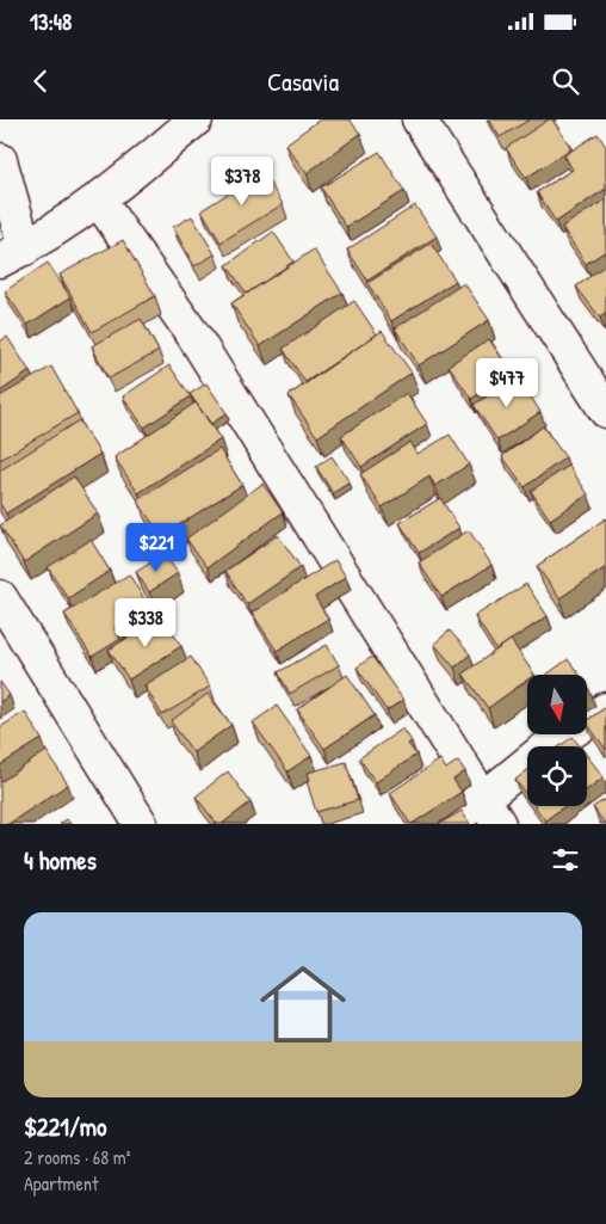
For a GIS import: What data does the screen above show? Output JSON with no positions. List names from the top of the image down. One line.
{"north":"bottom","page":{"status":"13:48","header":"Casavia","price":["$378","$477","$221","$338"],"heading":"4 homes","list":[{"name":"$221/mo","note":"2 rooms · 68 m² · Apartment"}]}}
